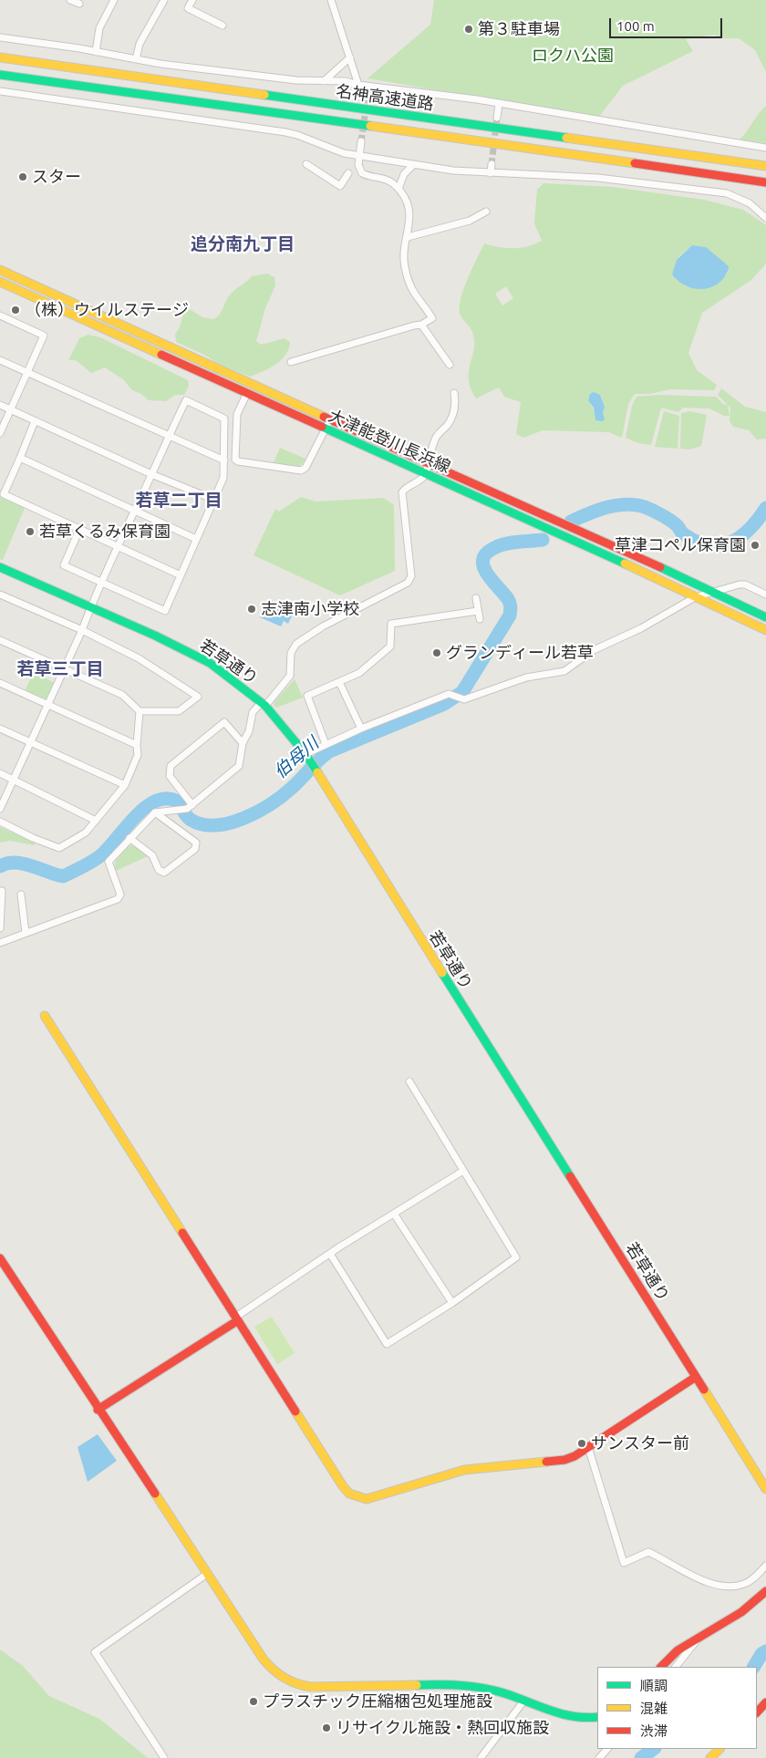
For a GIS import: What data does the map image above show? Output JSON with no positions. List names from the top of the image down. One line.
{"streets":{"main road":["名神高速道路","大津能登川長浜線","若草通り"]},"districts":["追分南九丁目","若草二丁目","若草三丁目"],"water":["伯母川"],"parks":["ロクハ公園"],"places":["第３駐車場","スター","（株）ウイルステージ","若草くるみ保育園","草津コペル保育園","志津南小学校","グランディール若草","サンスター前","プラスチック圧縮梱包処理施設","リサイクル施設・熱回収施設"],"legend":["順調","混雑","渋滞"],"scale_bar":"100 m"}
